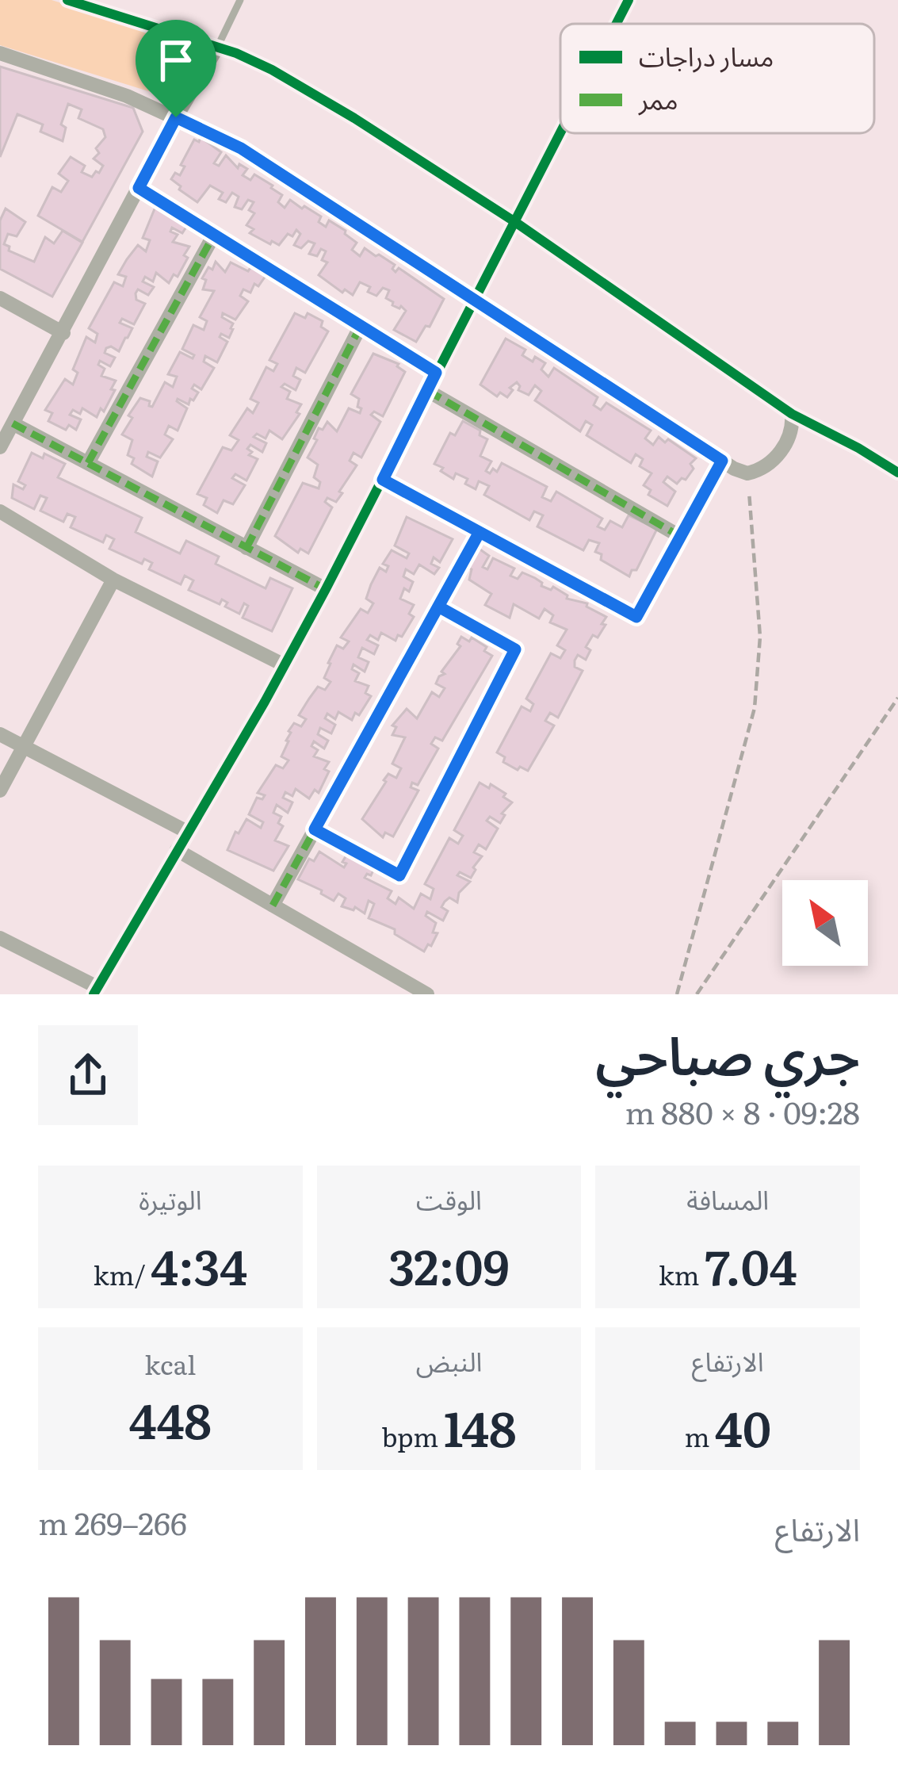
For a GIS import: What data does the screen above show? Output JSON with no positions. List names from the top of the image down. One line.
{"legend":["مسار دراجات","ممر"],"north":"top left","page":{"heading":["جري صباحي","09:28 · 8 × 880 m"],"stats":[["المسافة","7.04 km"],["الوقت","32:09"],["الوتيرة","4:34 /km"],["الارتفاع","40 m"],["النبض","148 bpm"],["kcal","448"]],"chart":["الارتفاع","266–269 m"]}}
